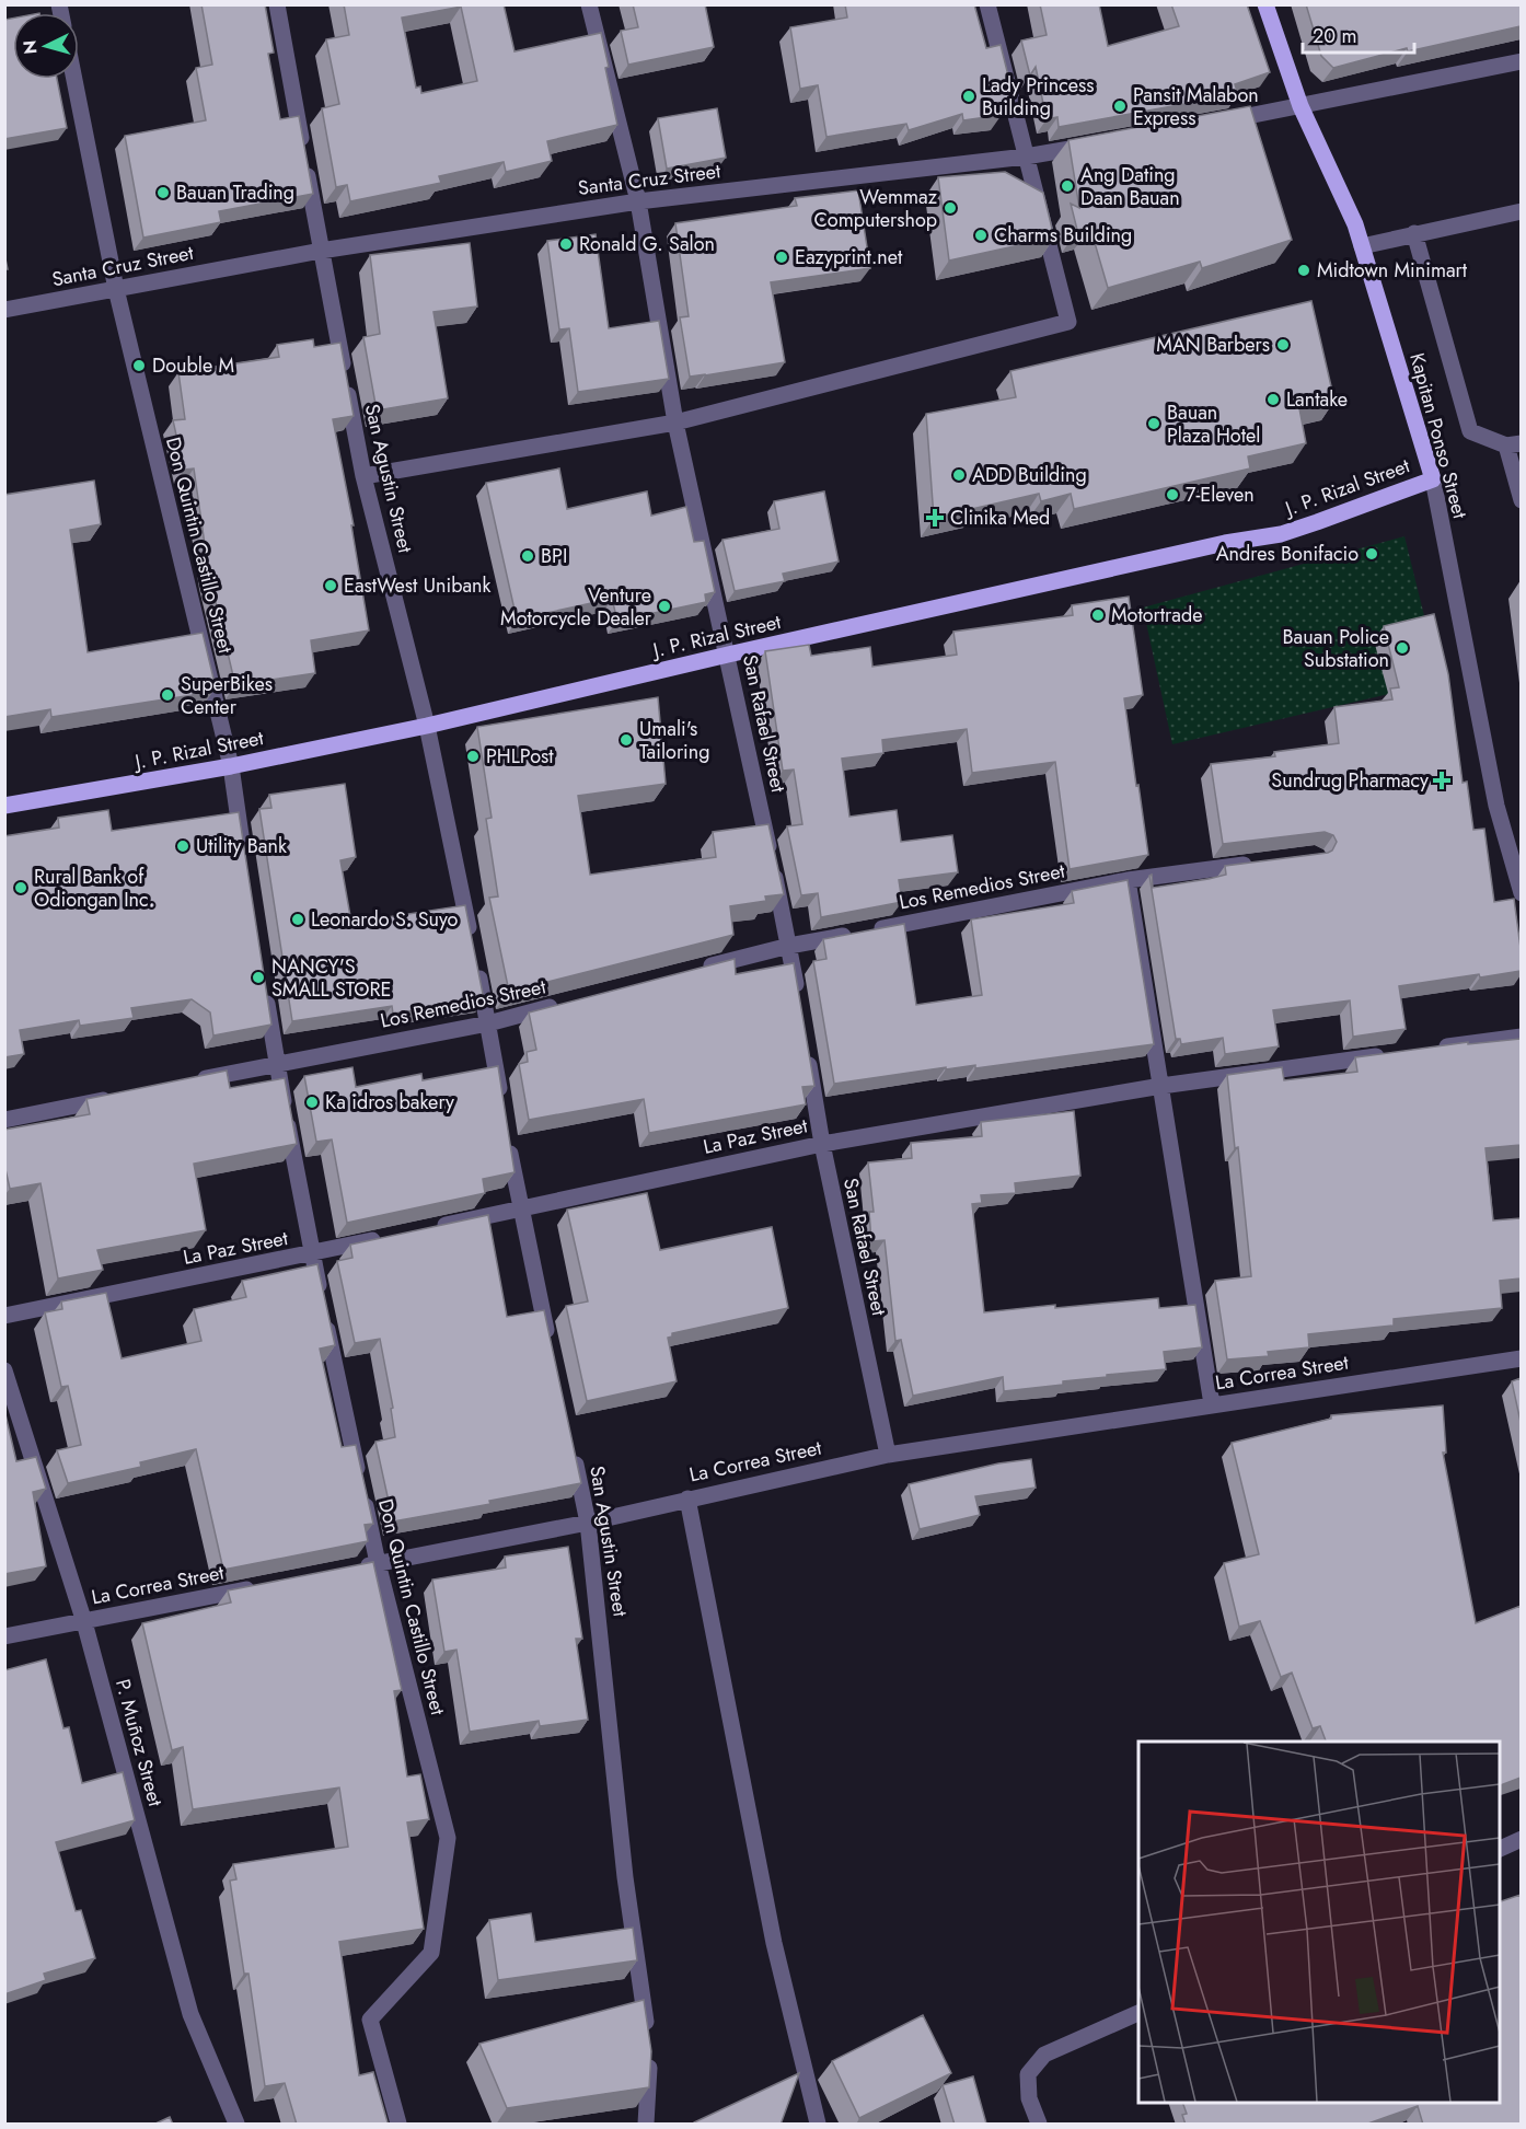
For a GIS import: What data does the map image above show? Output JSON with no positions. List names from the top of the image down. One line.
{"streets":{"main road":["Kapitan Ponso Street","J. P. Rizal Street"],"street":["Santa Cruz Street","San Agustin Street","Don Quintin Castillo Street","San Rafael Street","Los Remedios Street","La Paz Street","La Correa Street","P. Muñoz Street"]},"crossings":[["Santa Cruz Street","San Agustin Street"],["Santa Cruz Street","Don Quintin Castillo Street"],["Santa Cruz Street","San Rafael Street"],["Kapitan Ponso Street","J. P. Rizal Street"],["San Agustin Street","J. P. Rizal Street"],["San Agustin Street","Los Remedios Street"],["San Agustin Street","La Correa Street"],["J. P. Rizal Street","Don Quintin Castillo Street"],["J. P. Rizal Street","San Rafael Street"],["Don Quintin Castillo Street","Los Remedios Street"],["Don Quintin Castillo Street","La Paz Street"],["Don Quintin Castillo Street","La Correa Street"],["San Rafael Street","Los Remedios Street"],["San Rafael Street","La Paz Street"],["San Rafael Street","La Correa Street"],["La Correa Street","P. Muñoz Street"]],"places":{"other":["Lady Princess Building","Pansit Malabon Express","Ang Dating Daan Bauan","Bauan Trading","Wemmaz Computershop","Charms Building","Ronald G. Salon","Eazyprint.net","Midtown Minimart","MAN Barbers","Double M","Lantake","Bauan Plaza Hotel","ADD Building","7-Eleven","Andres Bonifacio","BPI","EastWest Unibank","Venture Motorcycle Dealer","Motortrade","Bauan Police Substation","SuperBikes Center","Umali's Tailoring","PHLPost","Utility Bank","Rural Bank of Odiongan Inc.","Leonardo S. Suyo","NANCY'S SMALL STORE","Ka idros bakery"],"health":["Clinika Med","Sundrug Pharmacy"]},"scale_bar":"20 m","north":"left"}
